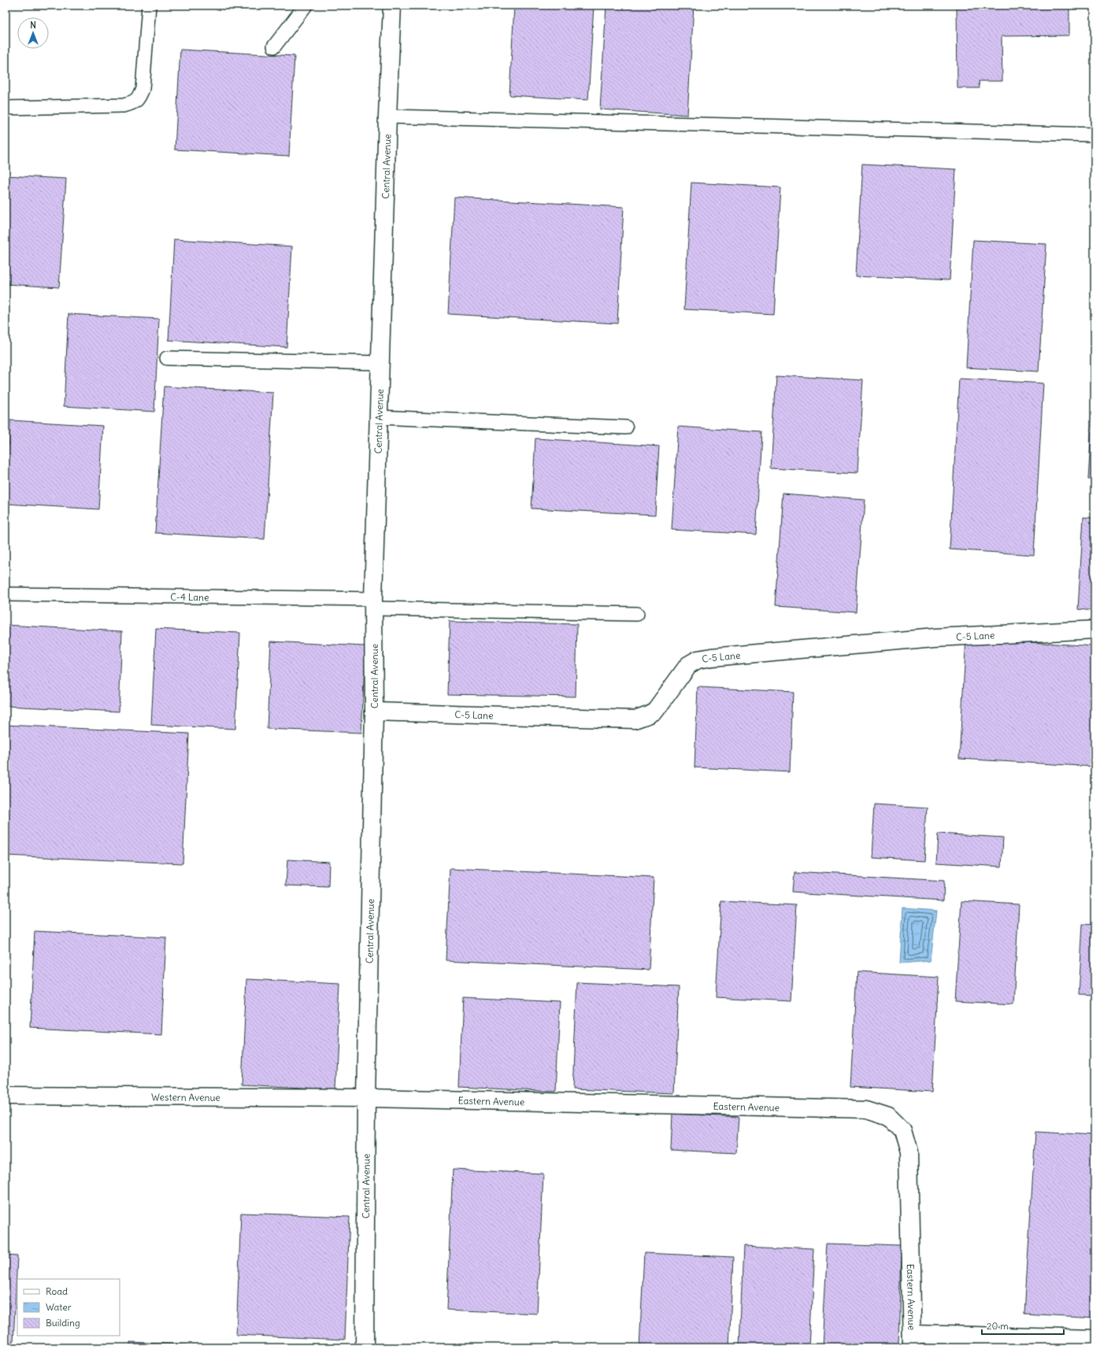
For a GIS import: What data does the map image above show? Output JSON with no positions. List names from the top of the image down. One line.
{"streets":{"street":["Central Avenue","C-5 Lane","Western Avenue","Eastern Avenue"],"lane":["C-4 Lane"]},"crossings":[["Central Avenue","C-4 Lane"],["Central Avenue","C-5 Lane"],["Central Avenue","Western Avenue"],["Central Avenue","Eastern Avenue"],["Western Avenue","Eastern Avenue"]],"legend":["Road","Water","Building"],"scale_bar":"20 m","north":"top"}
